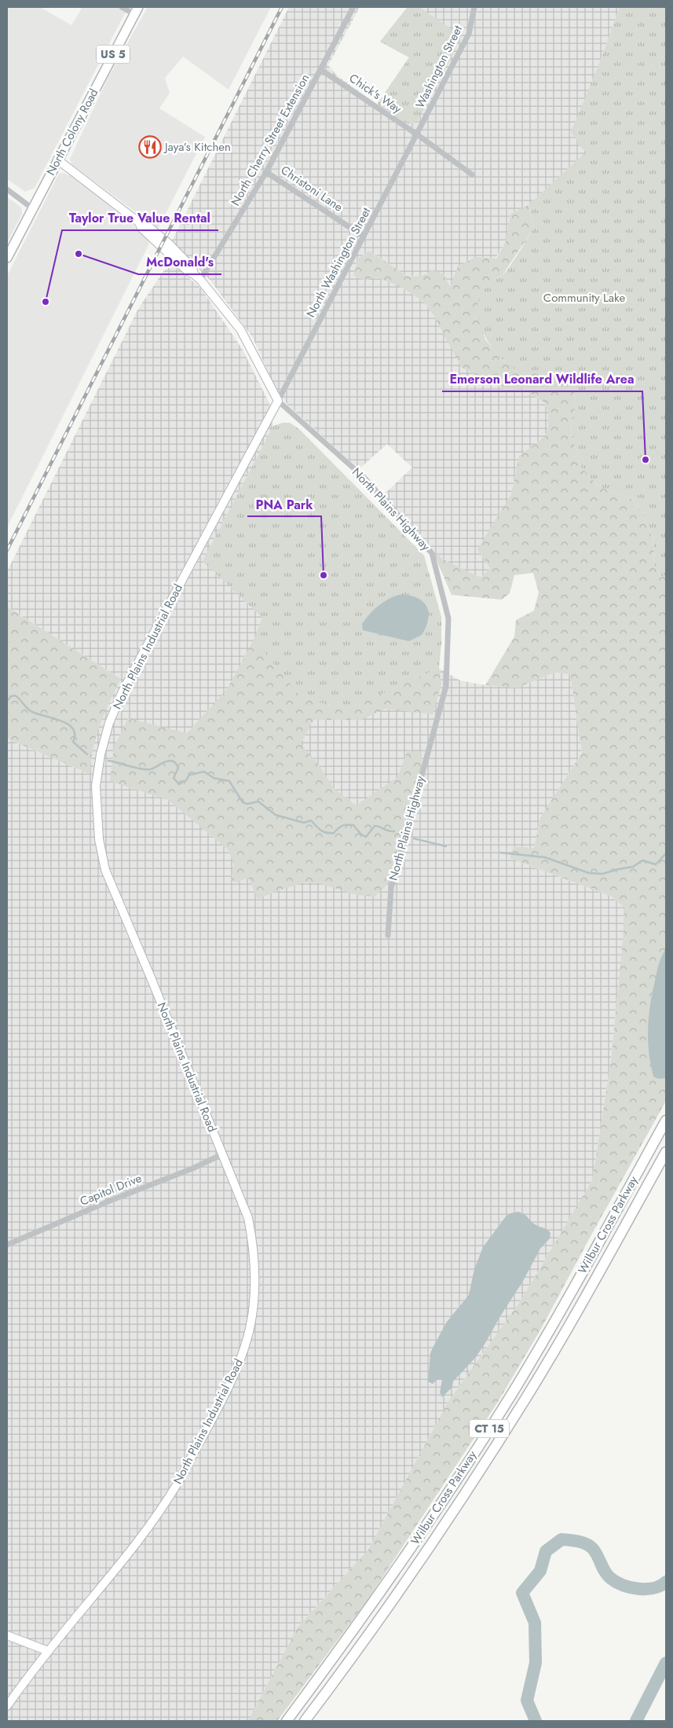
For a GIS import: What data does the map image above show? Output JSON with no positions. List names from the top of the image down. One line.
{"streets":{"highway":["Wilbur Cross Parkway","CT 15"],"main road":["US 5","North Colony Road"],"street":["Washington Street","Chick's Way","North Cherry Street Extension","Christoni Lane","North Washington Street","North Plains Highway","North Plains Industrial Road","Capitol Drive"]},"crossings":[["Washington Street","Chick's Way"],["Washington Street","North Washington Street"],["Chick's Way","North Cherry Street Extension"],["Chick's Way","North Washington Street"],["North Colony Road","North Plains Highway"],["North Cherry Street Extension","Christoni Lane"],["North Cherry Street Extension","North Plains Highway"],["Christoni Lane","North Washington Street"],["North Washington Street","North Plains Highway"],["North Washington Street","North Plains Industrial Road"],["North Plains Highway","North Plains Industrial Road"],["North Plains Industrial Road","Capitol Drive"]],"parks":["Community Lake"],"places":{"restaurant":["Jaya’s Kitchen"],"other":["McDonald's","Taylor True Value Rental","Emerson Leonard Wildlife Area","PNA Park"]}}
